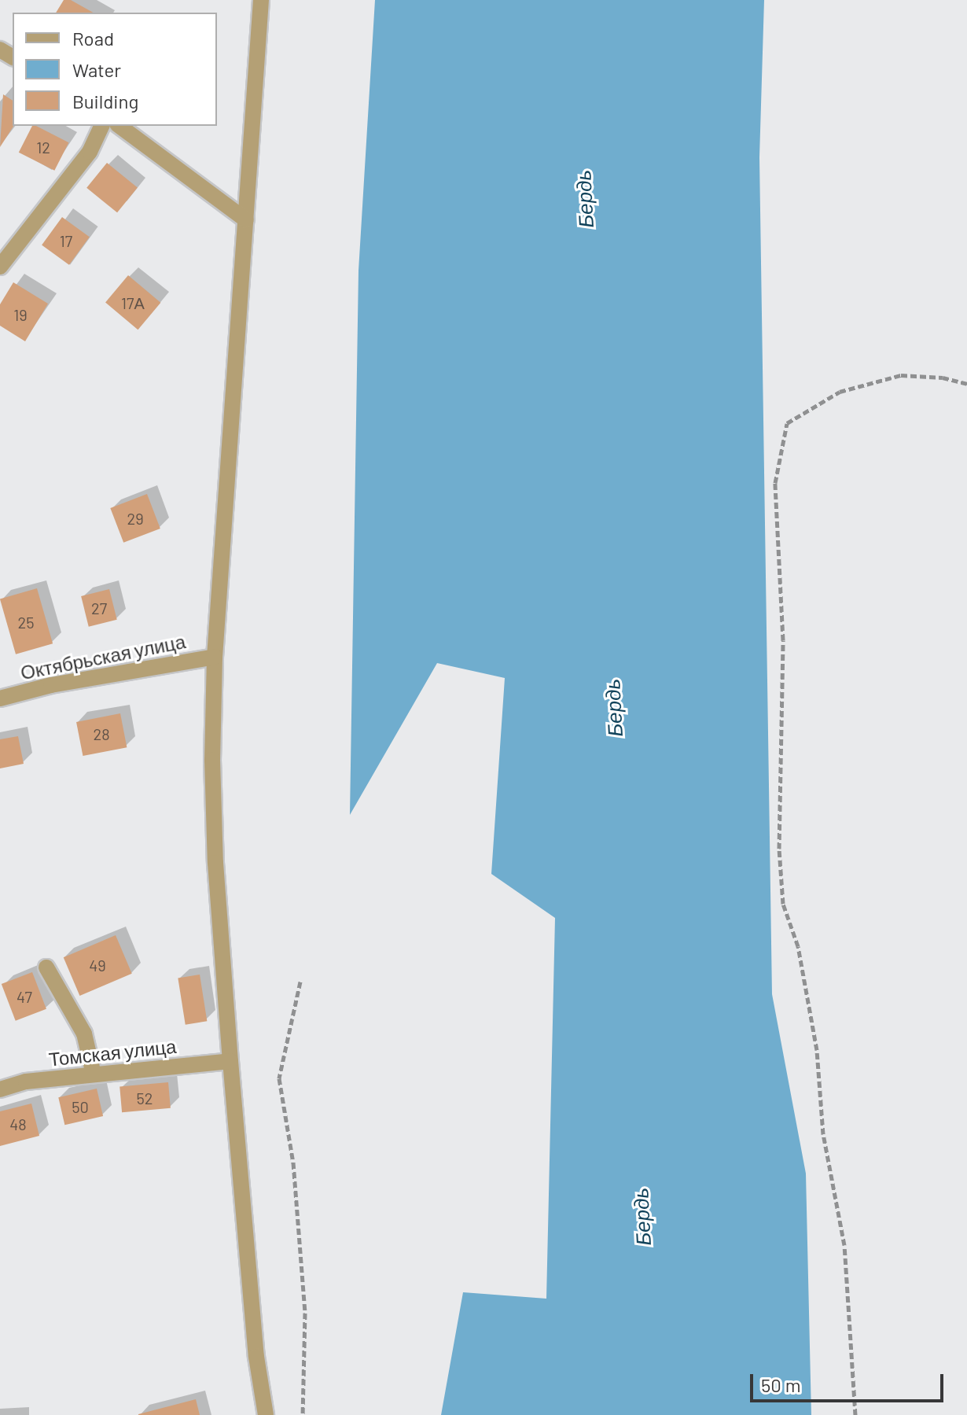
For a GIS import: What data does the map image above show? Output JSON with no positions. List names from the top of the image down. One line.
{"streets":{"street":["Октябрьская улица","Томская улица"]},"water":["Бердь"],"house_numbers":["12","17","17А","19","29","27","25","28","49","47","52","50","48"],"legend":["Road","Water","Building"],"scale_bar":"50 m"}
